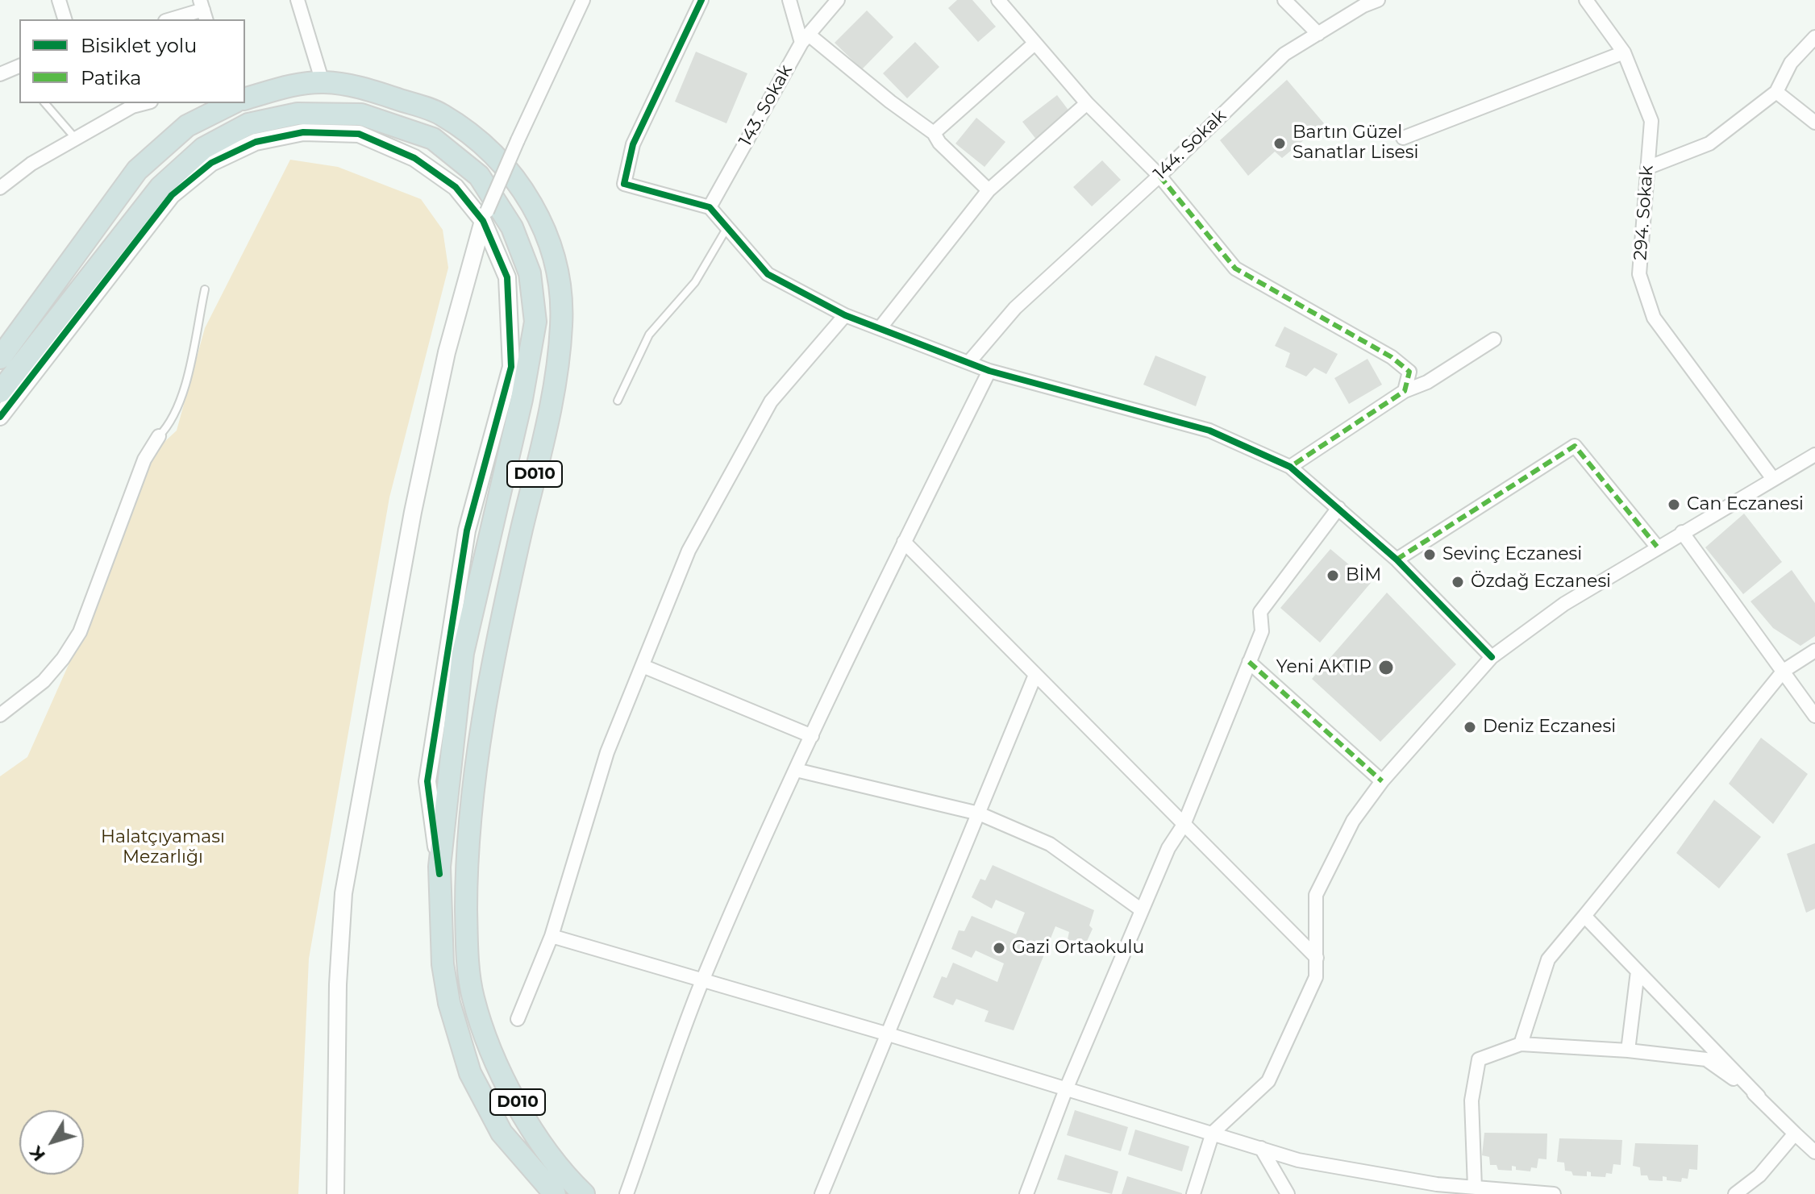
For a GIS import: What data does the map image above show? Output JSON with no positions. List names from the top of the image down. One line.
{"streets":{"highway":["D010"],"street":["143. Sokak","144. Sokak","294. Sokak"]},"parks":["Halatçıyaması Mezarlığı"],"places":["Bartın Güzel Sanatlar Lisesi","Can Eczanesi","Sevinç Eczanesi","BİM","Özdağ Eczanesi","Yeni AKTIP","Deniz Eczanesi","Gazi Ortaokulu"],"legend":["Bisiklet yolu","Patika"],"north":"bottom left"}
